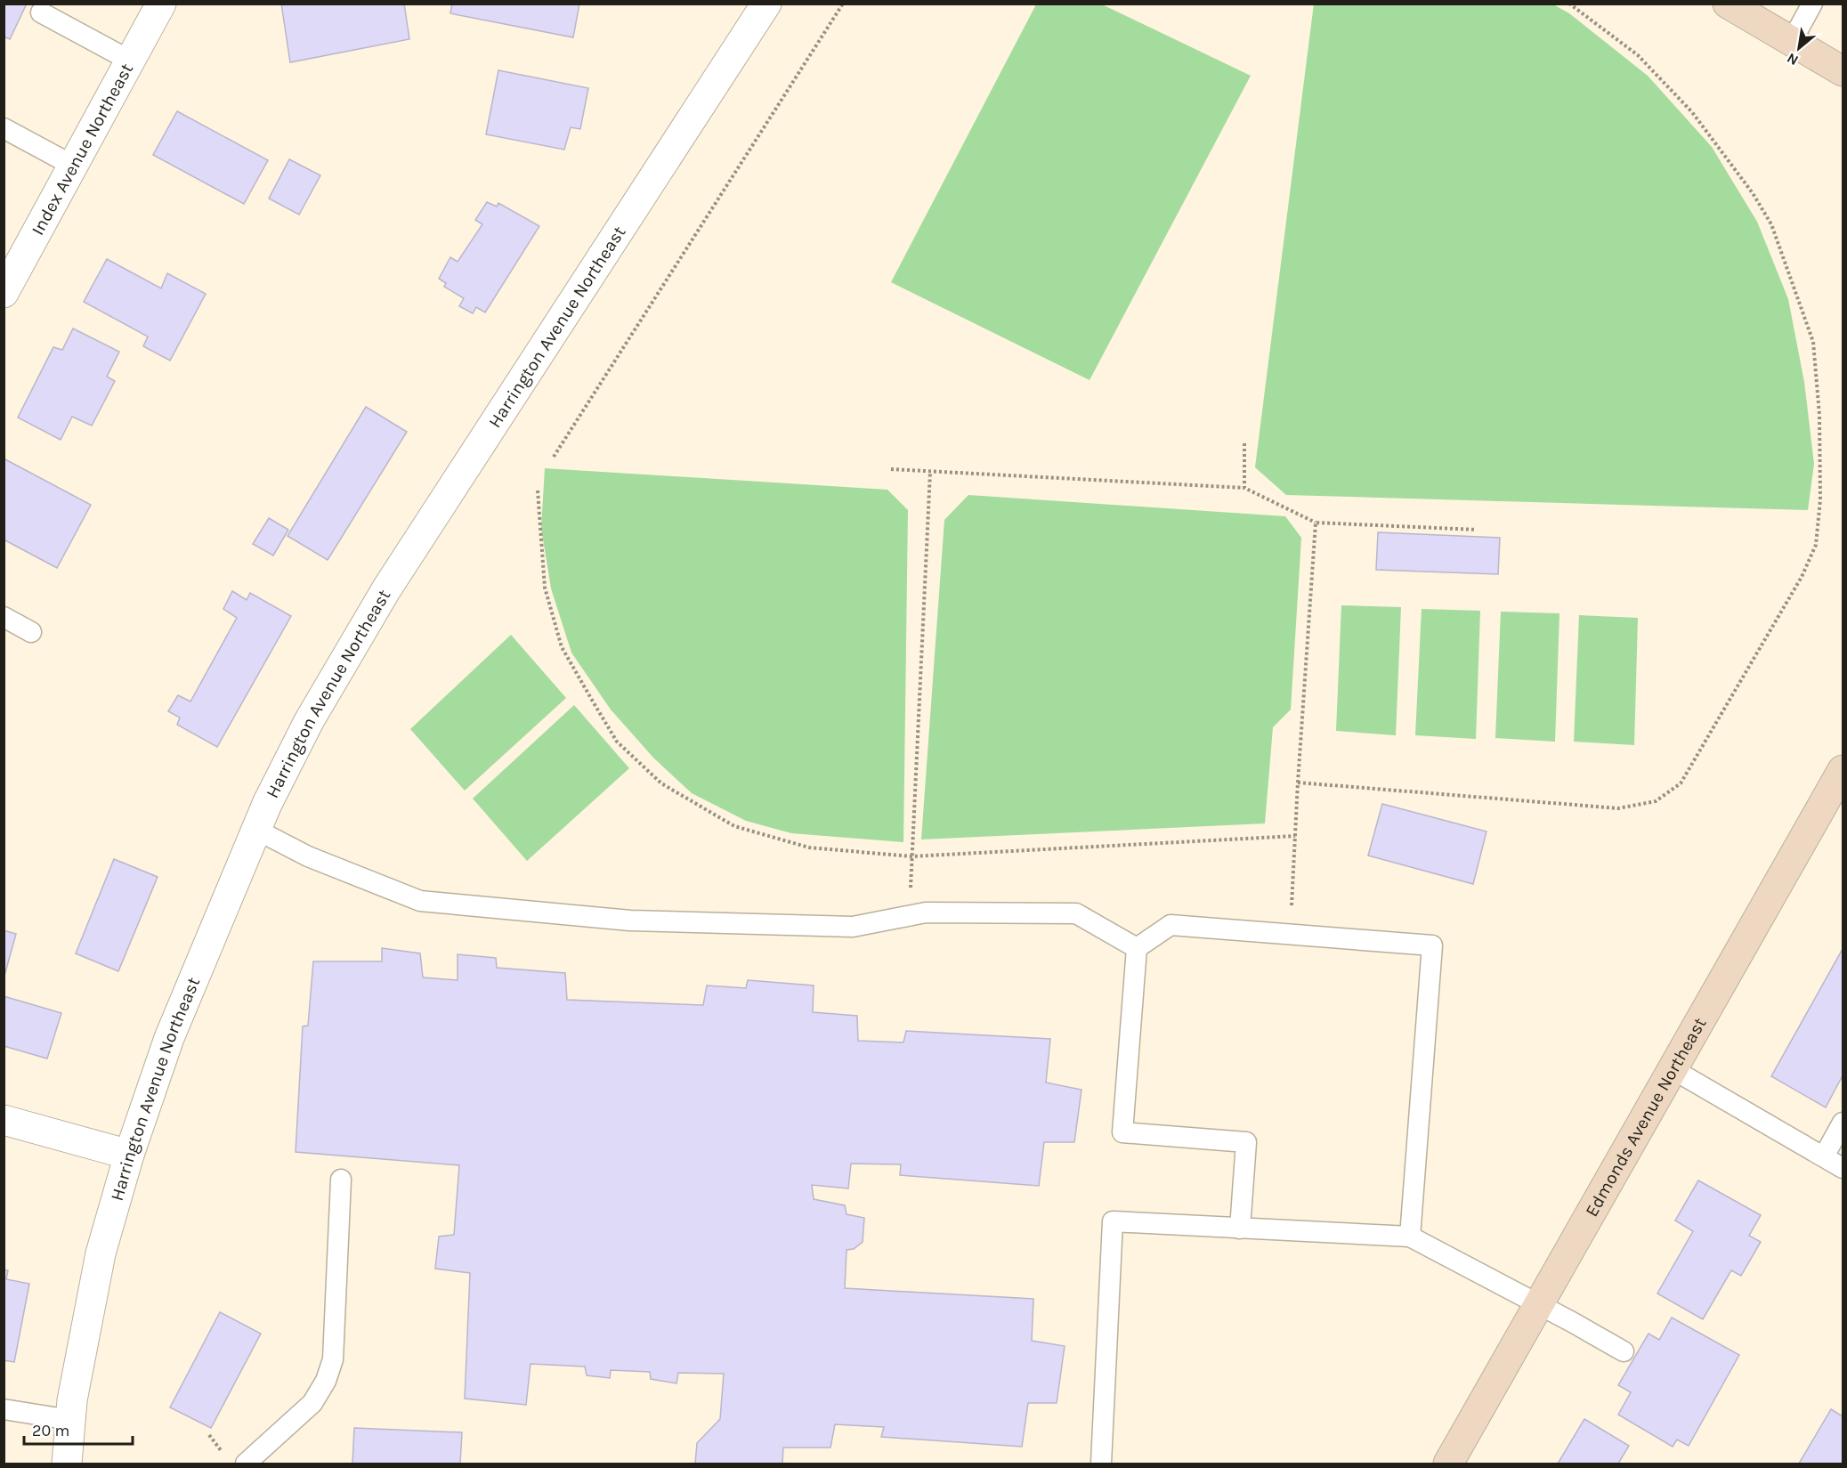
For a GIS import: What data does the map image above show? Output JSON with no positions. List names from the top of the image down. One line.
{"streets":{"street":["Index Avenue Northeast","Harrington Avenue Northeast","Edmonds Avenue Northeast"]},"scale_bar":"20 m","north":"bottom left"}
